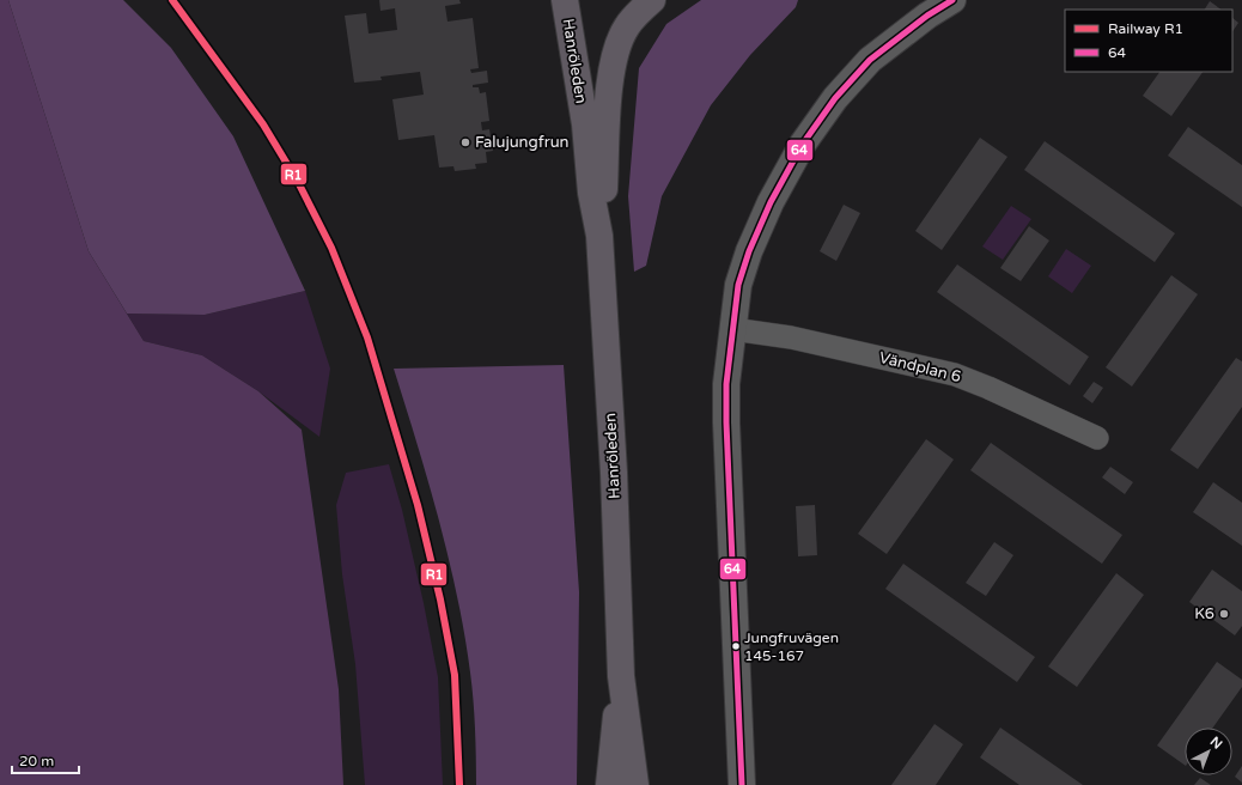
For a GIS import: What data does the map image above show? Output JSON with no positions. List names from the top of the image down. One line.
{"streets":{"highway":["Hanröleden"],"street":["Vändplan 6"]},"places":["Falujungfrun","K6","Jungfruvägen 145-167"],"lines":["rail line R1","transit line 64"],"legend":["Railway R1","64"],"scale_bar":"20 m","north":"top right"}
